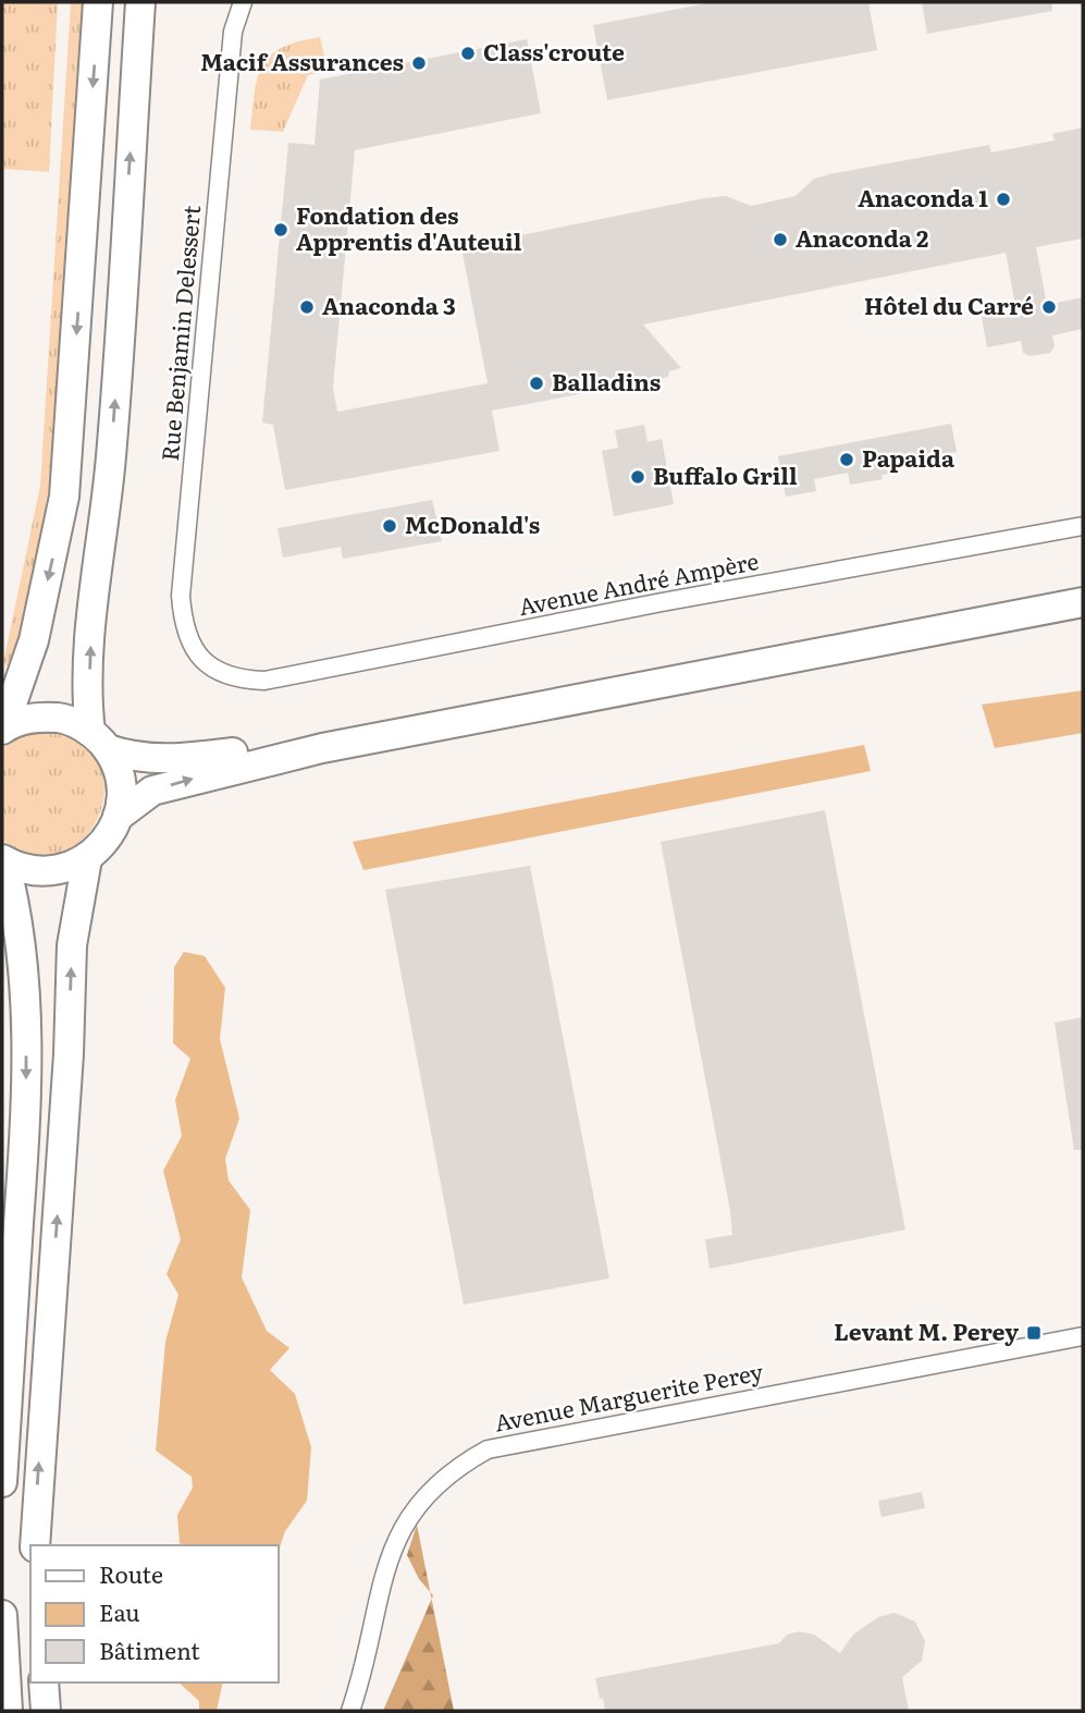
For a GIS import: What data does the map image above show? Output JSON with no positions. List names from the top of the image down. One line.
{"streets":{"street":["Rue Benjamin Delessert","Avenue André Ampère","Avenue Marguerite Perey"]},"crossings":[["Rue Benjamin Delessert","Avenue André Ampère"]],"places":{"other":["Class'croute","Macif Assurances","Anaconda 1","Fondation des Apprentis d'Auteuil","Anaconda 2","Anaconda 3","Hôtel du Carré","Balladins","Papaida","Buffalo Grill","McDonald's"],"transit":["Levant M. Perey"]},"legend":["Route","Eau","Bâtiment"]}
